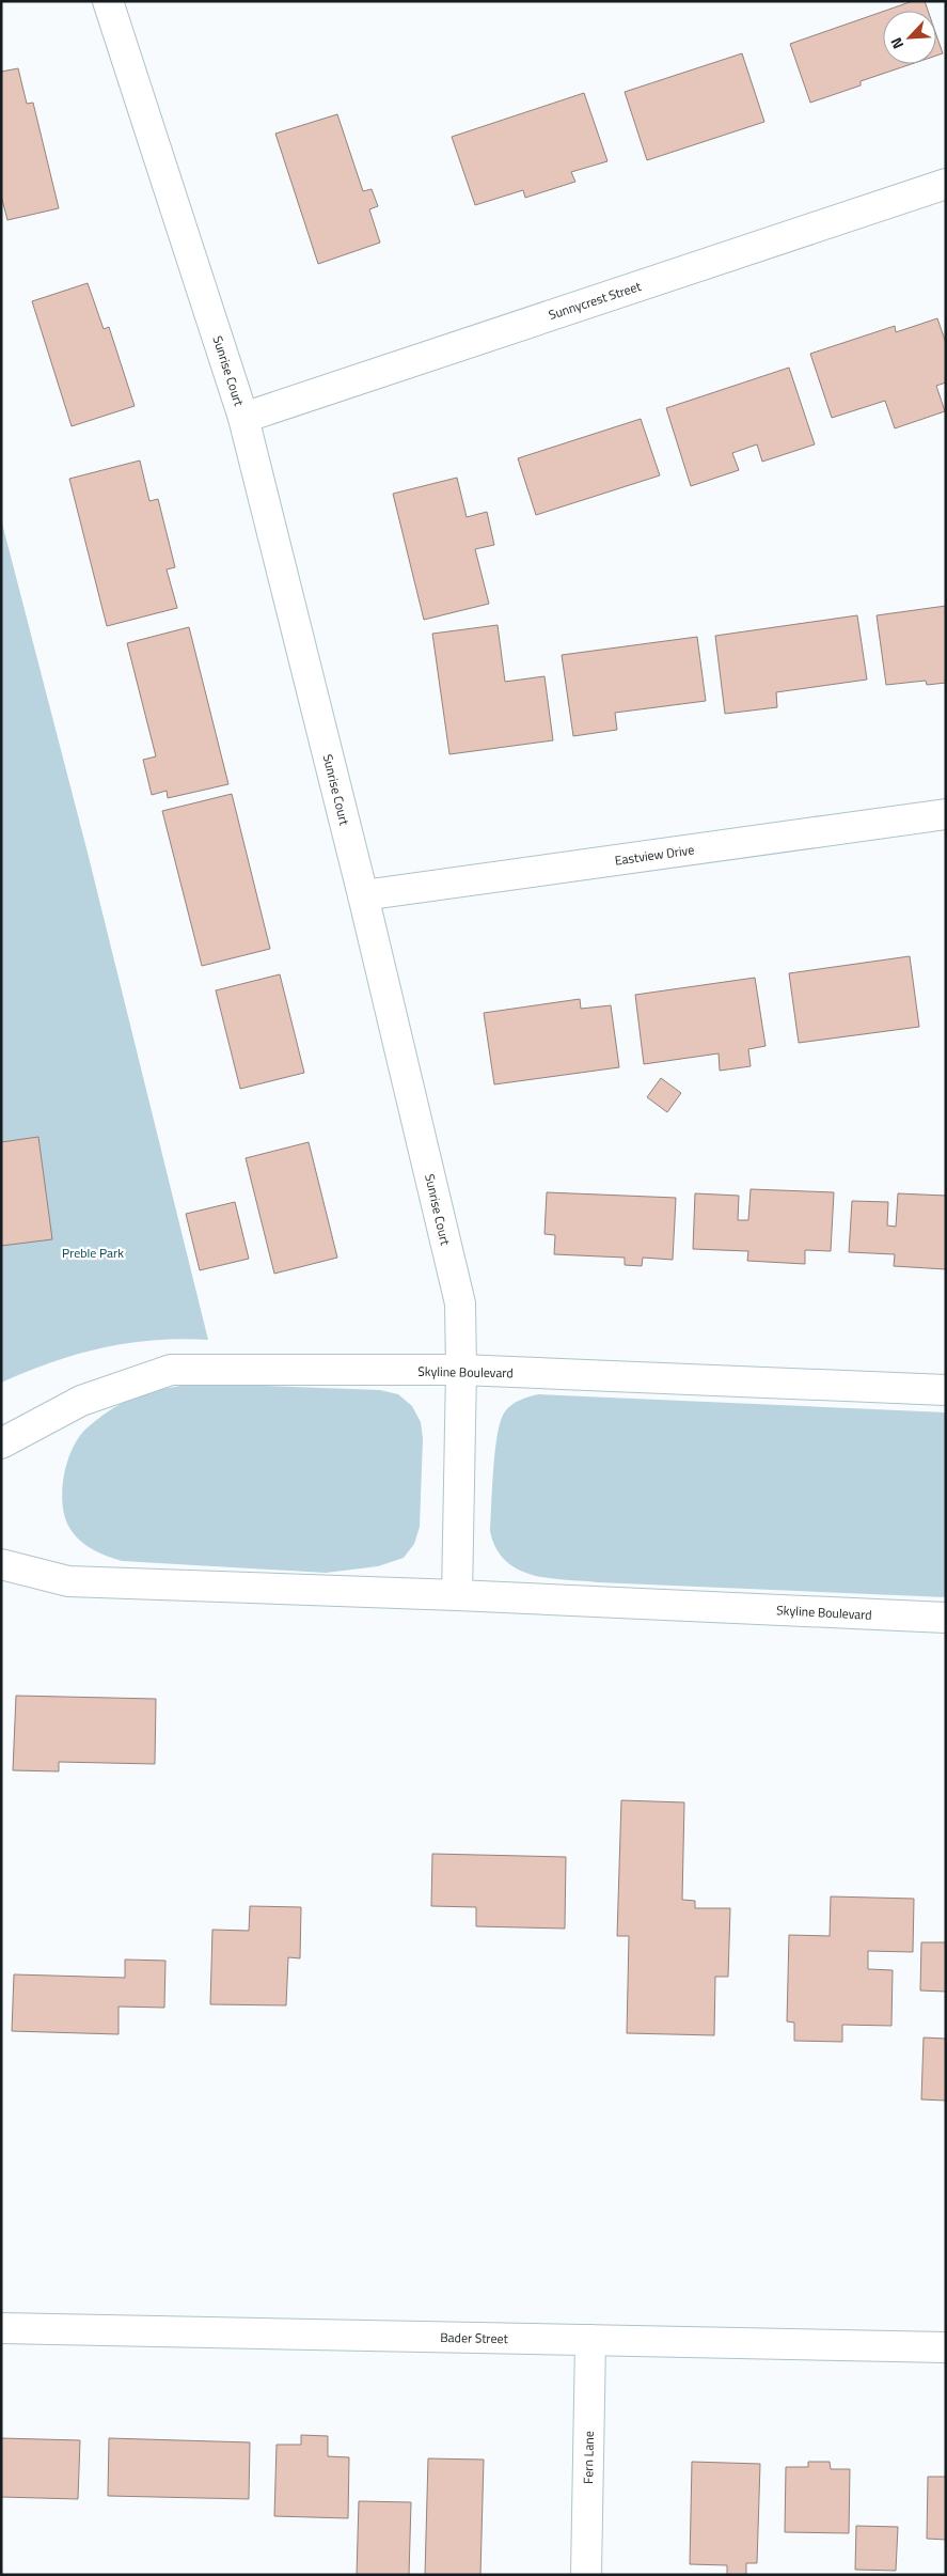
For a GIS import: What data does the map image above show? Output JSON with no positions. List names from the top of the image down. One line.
{"streets":{"street":["Sunnycrest Street","Sunrise Court","Eastview Drive","Skyline Boulevard","Bader Street","Fern Lane"]},"crossings":[["Sunnycrest Street","Sunrise Court"],["Sunrise Court","Eastview Drive"],["Sunrise Court","Skyline Boulevard"],["Bader Street","Fern Lane"]],"parks":["Preble Park"],"north":"bottom left"}
